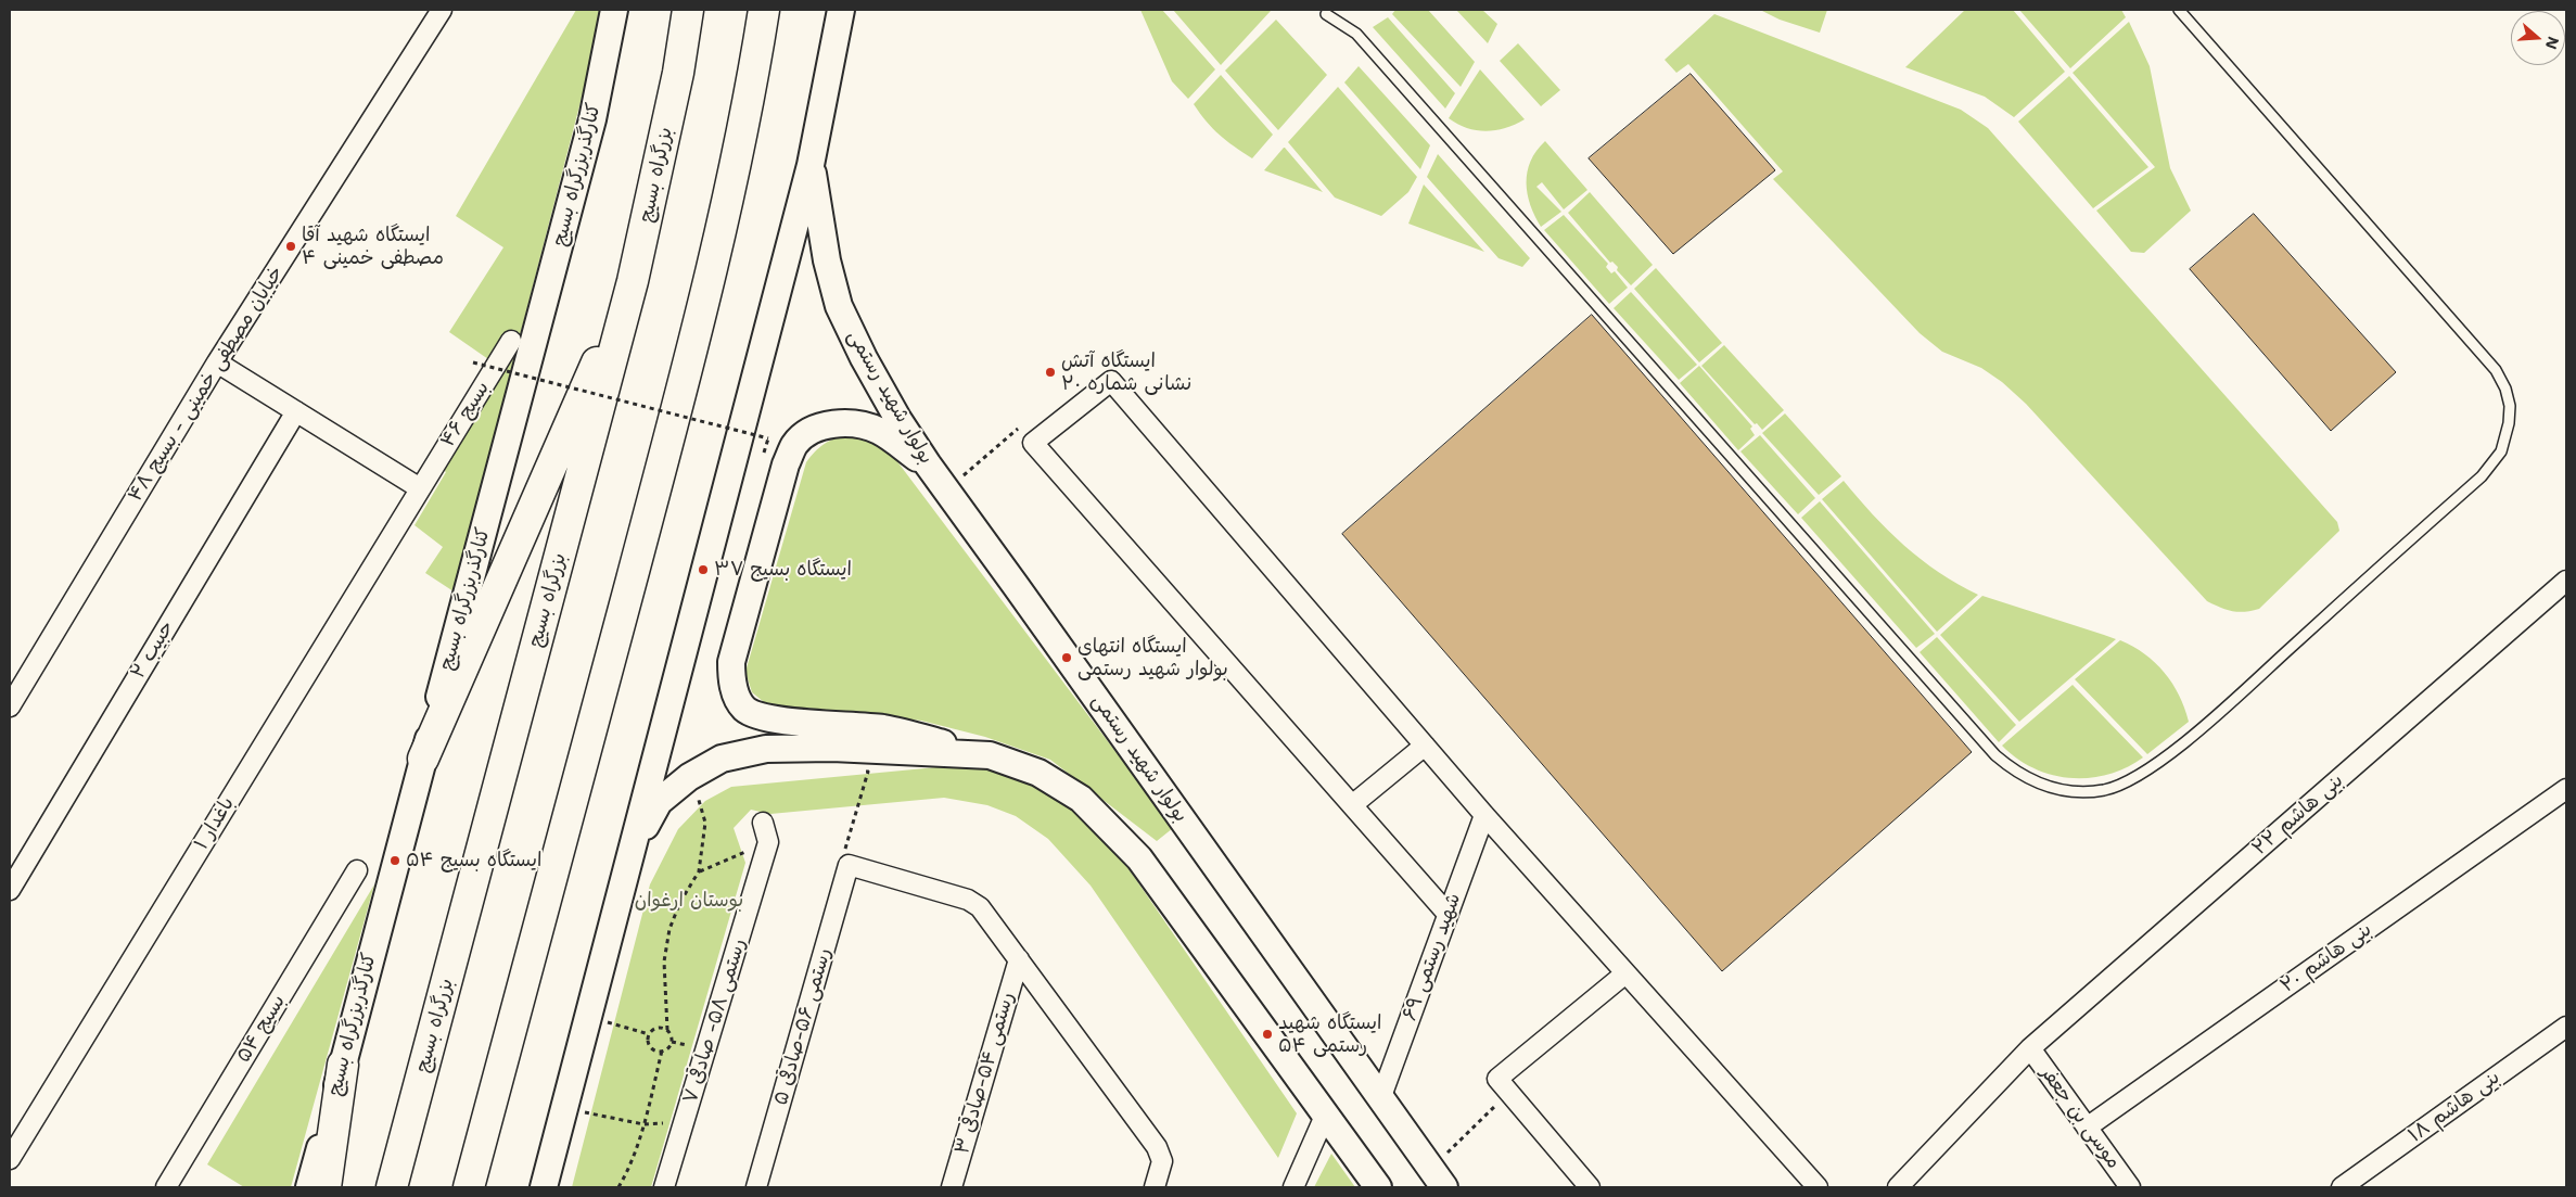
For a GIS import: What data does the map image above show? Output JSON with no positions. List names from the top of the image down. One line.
{"streets":{"highway":["بزرگراه بسیج"],"main road":["کنارگذربزرگراه بسیج","بولوار شهید رستمی"],"street":["خیابان مصطفی خمینی - بسیج ۴۸","بسیج ۴۶","حبیب ۲","بنی هاشم ۲۲","باغدار ۱","شهید رستمی ۶۹","بنی هاشم ۲۰","رستمی ۵۸- صادقی ۷","رستمی ۵۶-صادقی ۵","بسیج ۵۴","رستمی ۵۴-صادقی ۳","بنی هاشم ۱۸","موسی بن جعفر"]},"crossings":[["بولوار شهید رستمی","شهید رستمی ۶۹"],["بسیج ۴۶","باغدار ۱"],["بنی هاشم ۲۲","موسی بن جعفر"],["بنی هاشم ۲۰","موسی بن جعفر"]],"parks":["بوستان ارغوان"],"places":["ایستگاه شهید آقا مصطفی خمینی ۴","ایستگاه آتش نشانی شماره ۲۰","ایستگاه بسیج ۳۷","ایستگاه انتهای بولوار شهید رستمی","ایستگاه بسیج ۵۴","ایستگاه شهید رستمی ۵۴"],"north":"right"}
